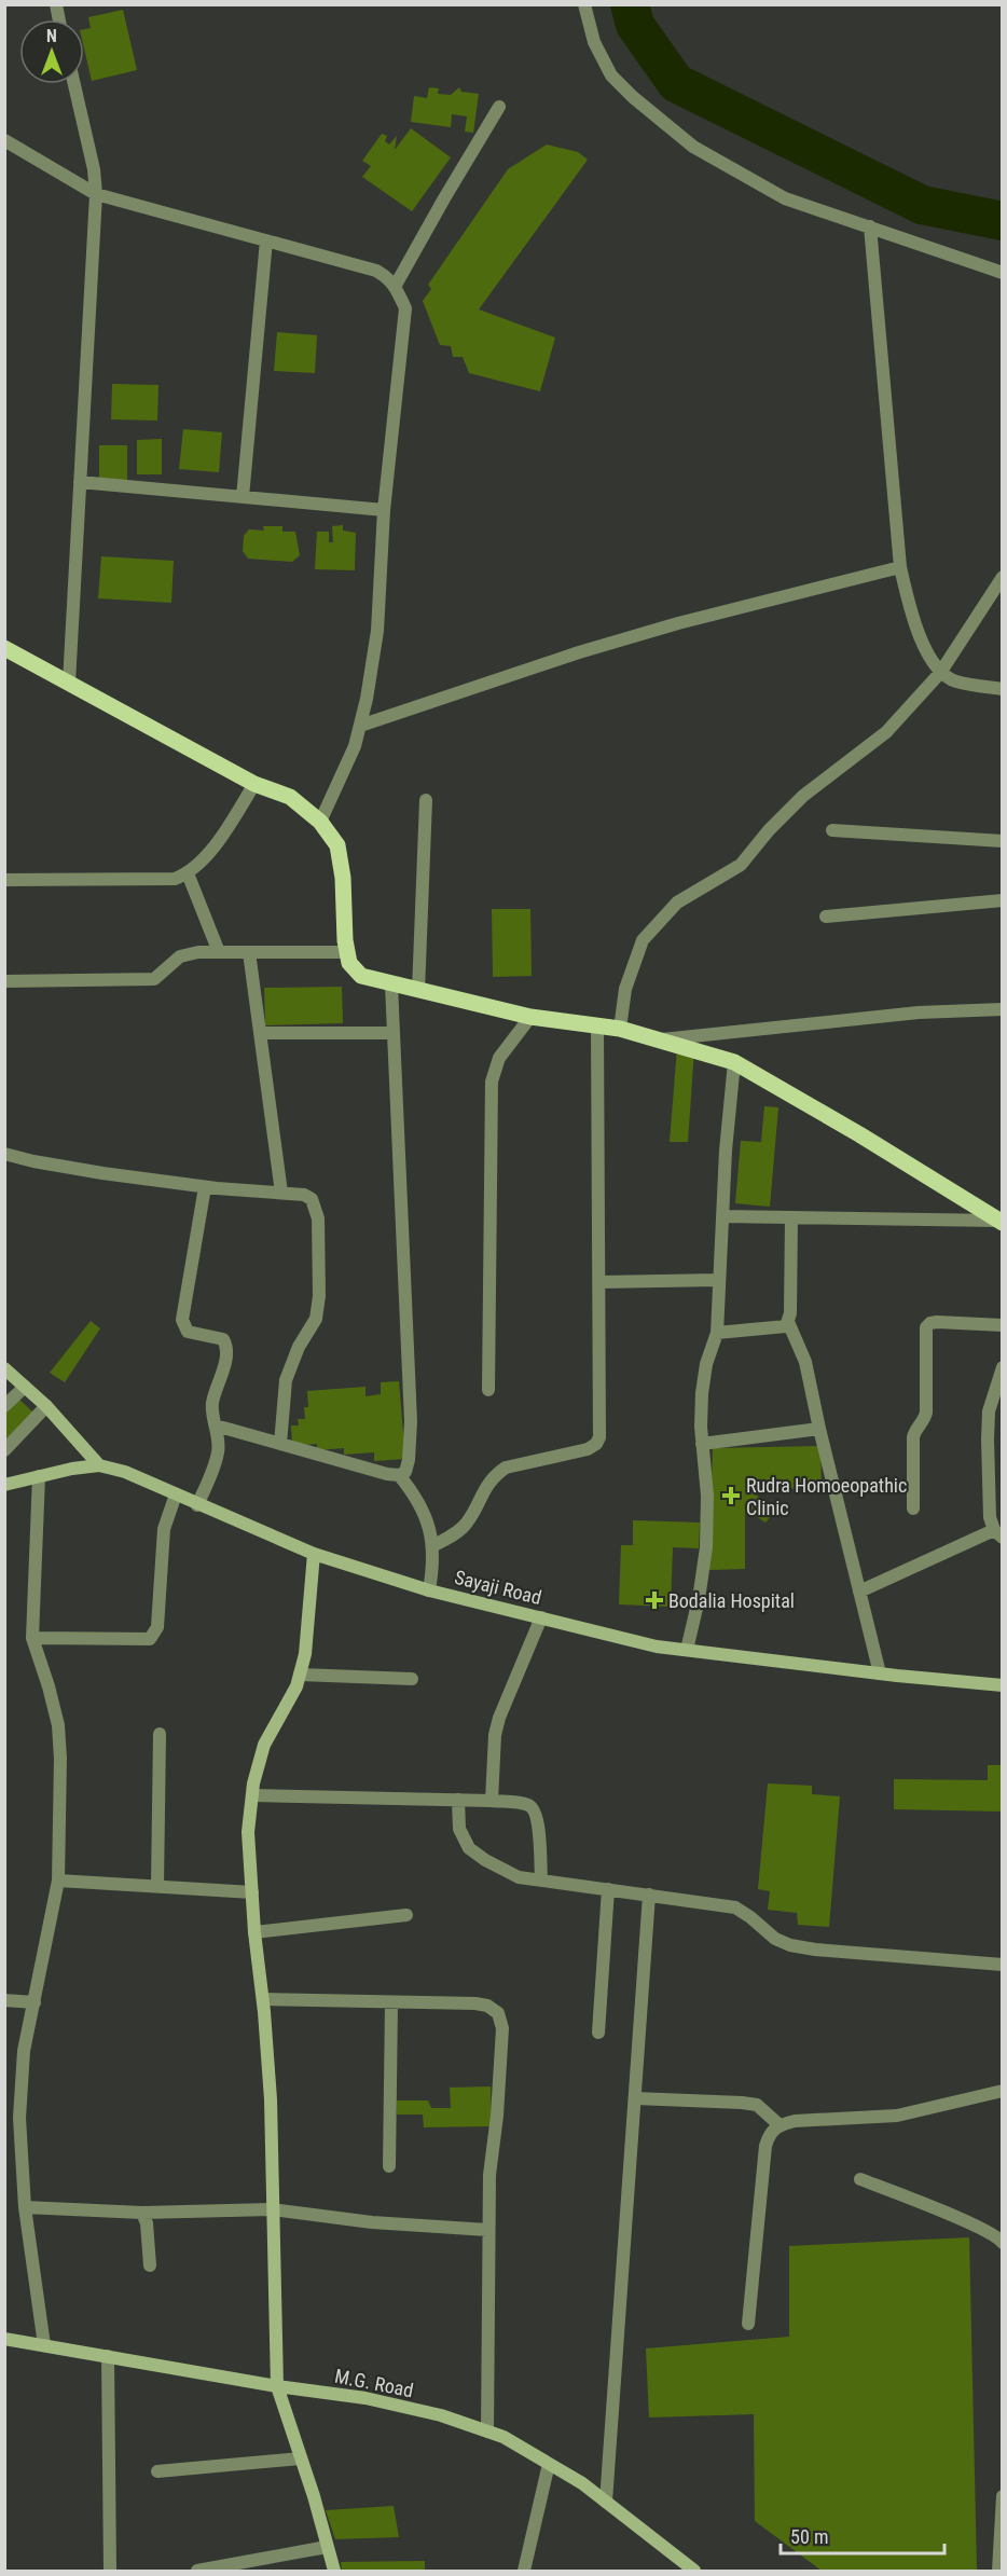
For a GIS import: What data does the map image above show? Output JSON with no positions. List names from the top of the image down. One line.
{"streets":{"main road":["Sayaji Road","M.G. Road"]},"places":{"health":["Rudra Homoeopathic Clinic","Bodalia Hospital"]},"scale_bar":"50 m","north":"top"}
